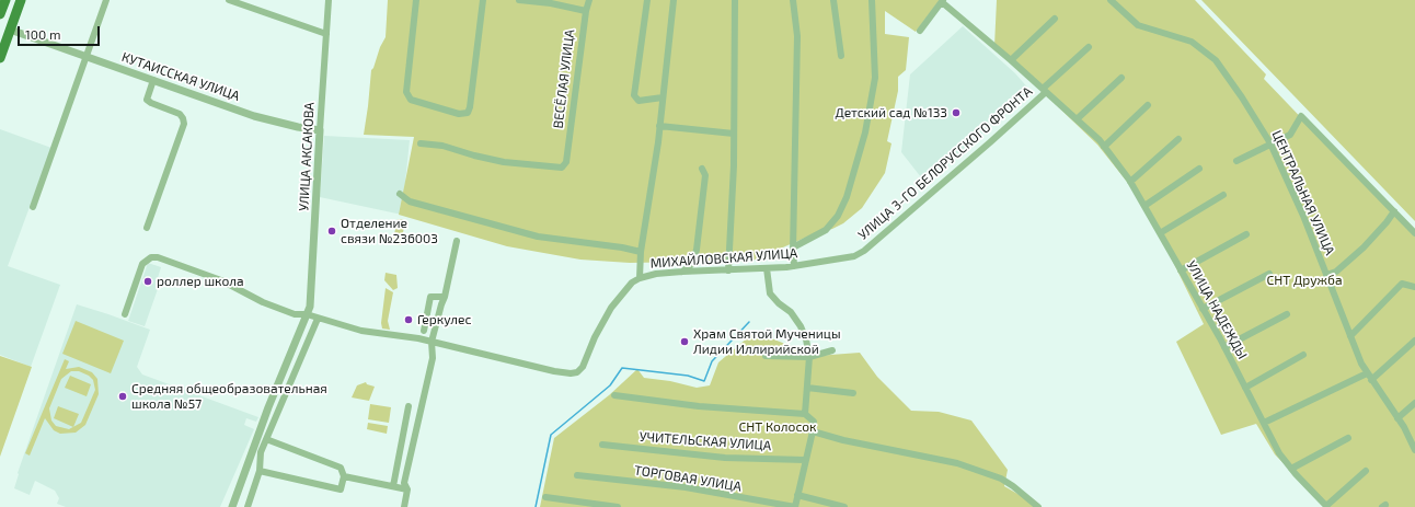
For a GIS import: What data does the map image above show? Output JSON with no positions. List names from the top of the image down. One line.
{"streets":{"street":["КУТАИССКАЯ УЛИЦА","ВЕСЁЛАЯ УЛИЦА","УЛИЦА АКСАКОВА","УЛИЦА 3-ГО БЕЛОРУССКОГО ФРОНТА","ЦЕНТРАЛЬНАЯ УЛИЦА","МИХАЙЛОВСКАЯ УЛИЦА","УЛИЦА НАДЕЖДЫ","УЧИТЕЛЬСКАЯ УЛИЦА","ТОРГОВАЯ УЛИЦА"]},"crossings":[["КУТАИССКАЯ УЛИЦА","УЛИЦА АКСАКОВА"],["УЛИЦА 3-ГО БЕЛОРУССКОГО ФРОНТА","МИХАЙЛОВСКАЯ УЛИЦА"],["УЛИЦА 3-ГО БЕЛОРУССКОГО ФРОНТА","УЛИЦА НАДЕЖДЫ"]],"parks":["СНТ Дружба","СНТ Колосок"],"places":["Детский сад №133","Отделение связи №236003","роллер школа","Геркулес","Храм Святой Мученицы Лидии Иллирийской","Средняя общеобразовательная школа №57"],"scale_bar":"100 m"}
